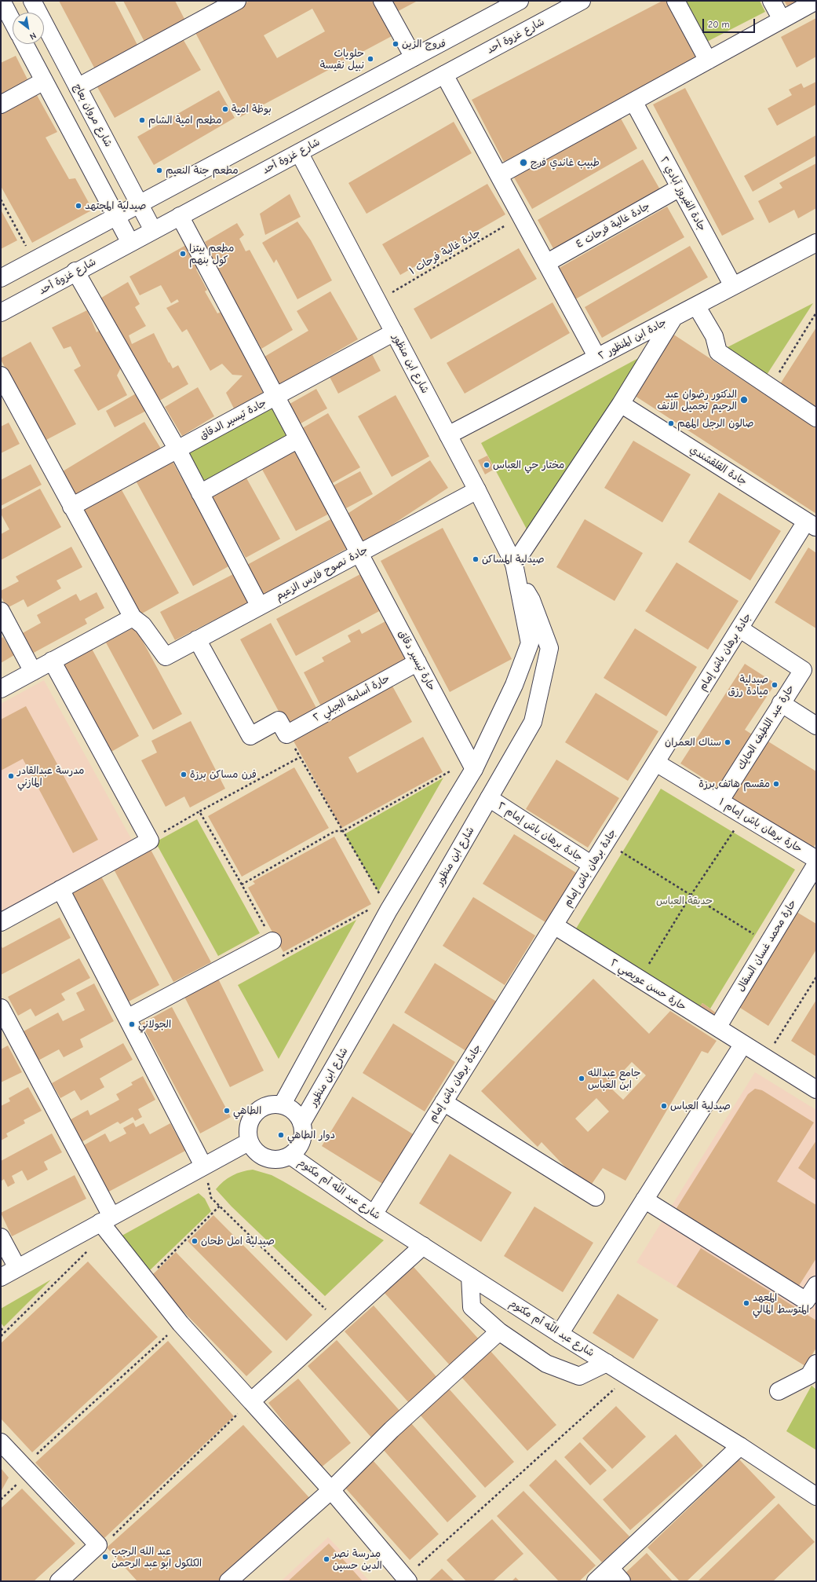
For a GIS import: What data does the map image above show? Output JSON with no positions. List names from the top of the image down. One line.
{"streets":{"street":["شارع غزوة أحد","شارع مروان بعاج","جادة الفيروز آبادي ٢","جادة غالية فرحات ٤","جادة ابن المنظور ٢","شارع ابن منظور","جادة تيسير الدقاق","جادة القلقشندي","جادة نصوح فارس الزعيم","جادة برهان باش إمام","حارة تيسير دقاق","حارة أسامة الجبلي ٢","حارة عبد اللطيف الحايك","حارة برهان باش إمام ١","جادة برهان باش إمام ٢","حارة محمد غسان السقال","حارة حسن عويصي ٢","شارع عبد اللّه أم مكتوم"],"path":["جادة غالية فرحات ١"]},"crossings":[["شارع غزوة أحد","شارع مروان بعاج"],["شارع غزوة أحد","شارع ابن منظور"],["شارع غزوة أحد","حارة تيسير دقاق"],["جادة الفيروز آبادي ٢","جادة غالية فرحات ٤"],["جادة الفيروز آبادي ٢","جادة ابن المنظور ٢"],["جادة غالية فرحات ١","شارع ابن منظور"],["جادة ابن المنظور ٢","شارع ابن منظور"],["شارع ابن منظور","جادة تيسير الدقاق"],["شارع ابن منظور","جادة نصوح فارس الزعيم"],["شارع ابن منظور","حارة تيسير دقاق"],["شارع ابن منظور","جادة برهان باش إمام ٢"],["شارع ابن منظور","شارع عبد اللّه أم مكتوم"],["جادة تيسير الدقاق","حارة تيسير دقاق"],["جادة القلقشندي","جادة برهان باش إمام"],["جادة نصوح فارس الزعيم","حارة تيسير دقاق"],["جادة برهان باش إمام","حارة عبد اللطيف الحايك"],["جادة برهان باش إمام","حارة برهان باش إمام ١"],["جادة برهان باش إمام","جادة برهان باش إمام ٢"],["جادة برهان باش إمام","حارة حسن عويصي ٢"],["جادة برهان باش إمام","شارع عبد اللّه أم مكتوم"],["حارة تيسير دقاق","حارة أسامة الجبلي ٢"],["حارة عبد اللطيف الحايك","حارة برهان باش إمام ١"],["حارة محمد غسان السقال","حارة حسن عويصي ٢"]],"parks":["حديقة العباس"],"places":["فروج الزين","حلويات نبيل نفيسة","بوظة امية","مطعم امية الشام","طبيب غاندي فرح","مطعم جنة النعيم","صيدلية المجتهد","مطعم بيتزا كول بنهم","الدكتور رضوان عبد الرحيم تجميل الانف","صالون الرجل المهم","مختار حي العباس","صيدلية المساكن","صيدلية ميادة رزق","سناك العمران","فرن مساكن برزة","مدرسة عبدالقادر المازني","مقسم هاتف برزة","الجولاني","جامع عبدالله ابن العباس","صيدلية العباس","الطاهي","دوار الطاهي","صيدلية امل طحان","المعهد المتوسط المالي","عبد الله الرجب الكلكول ابو عبد الرحمن","مدرسة نصر الدين حسين"],"scale_bar":"20 m","north":"bottom right"}
